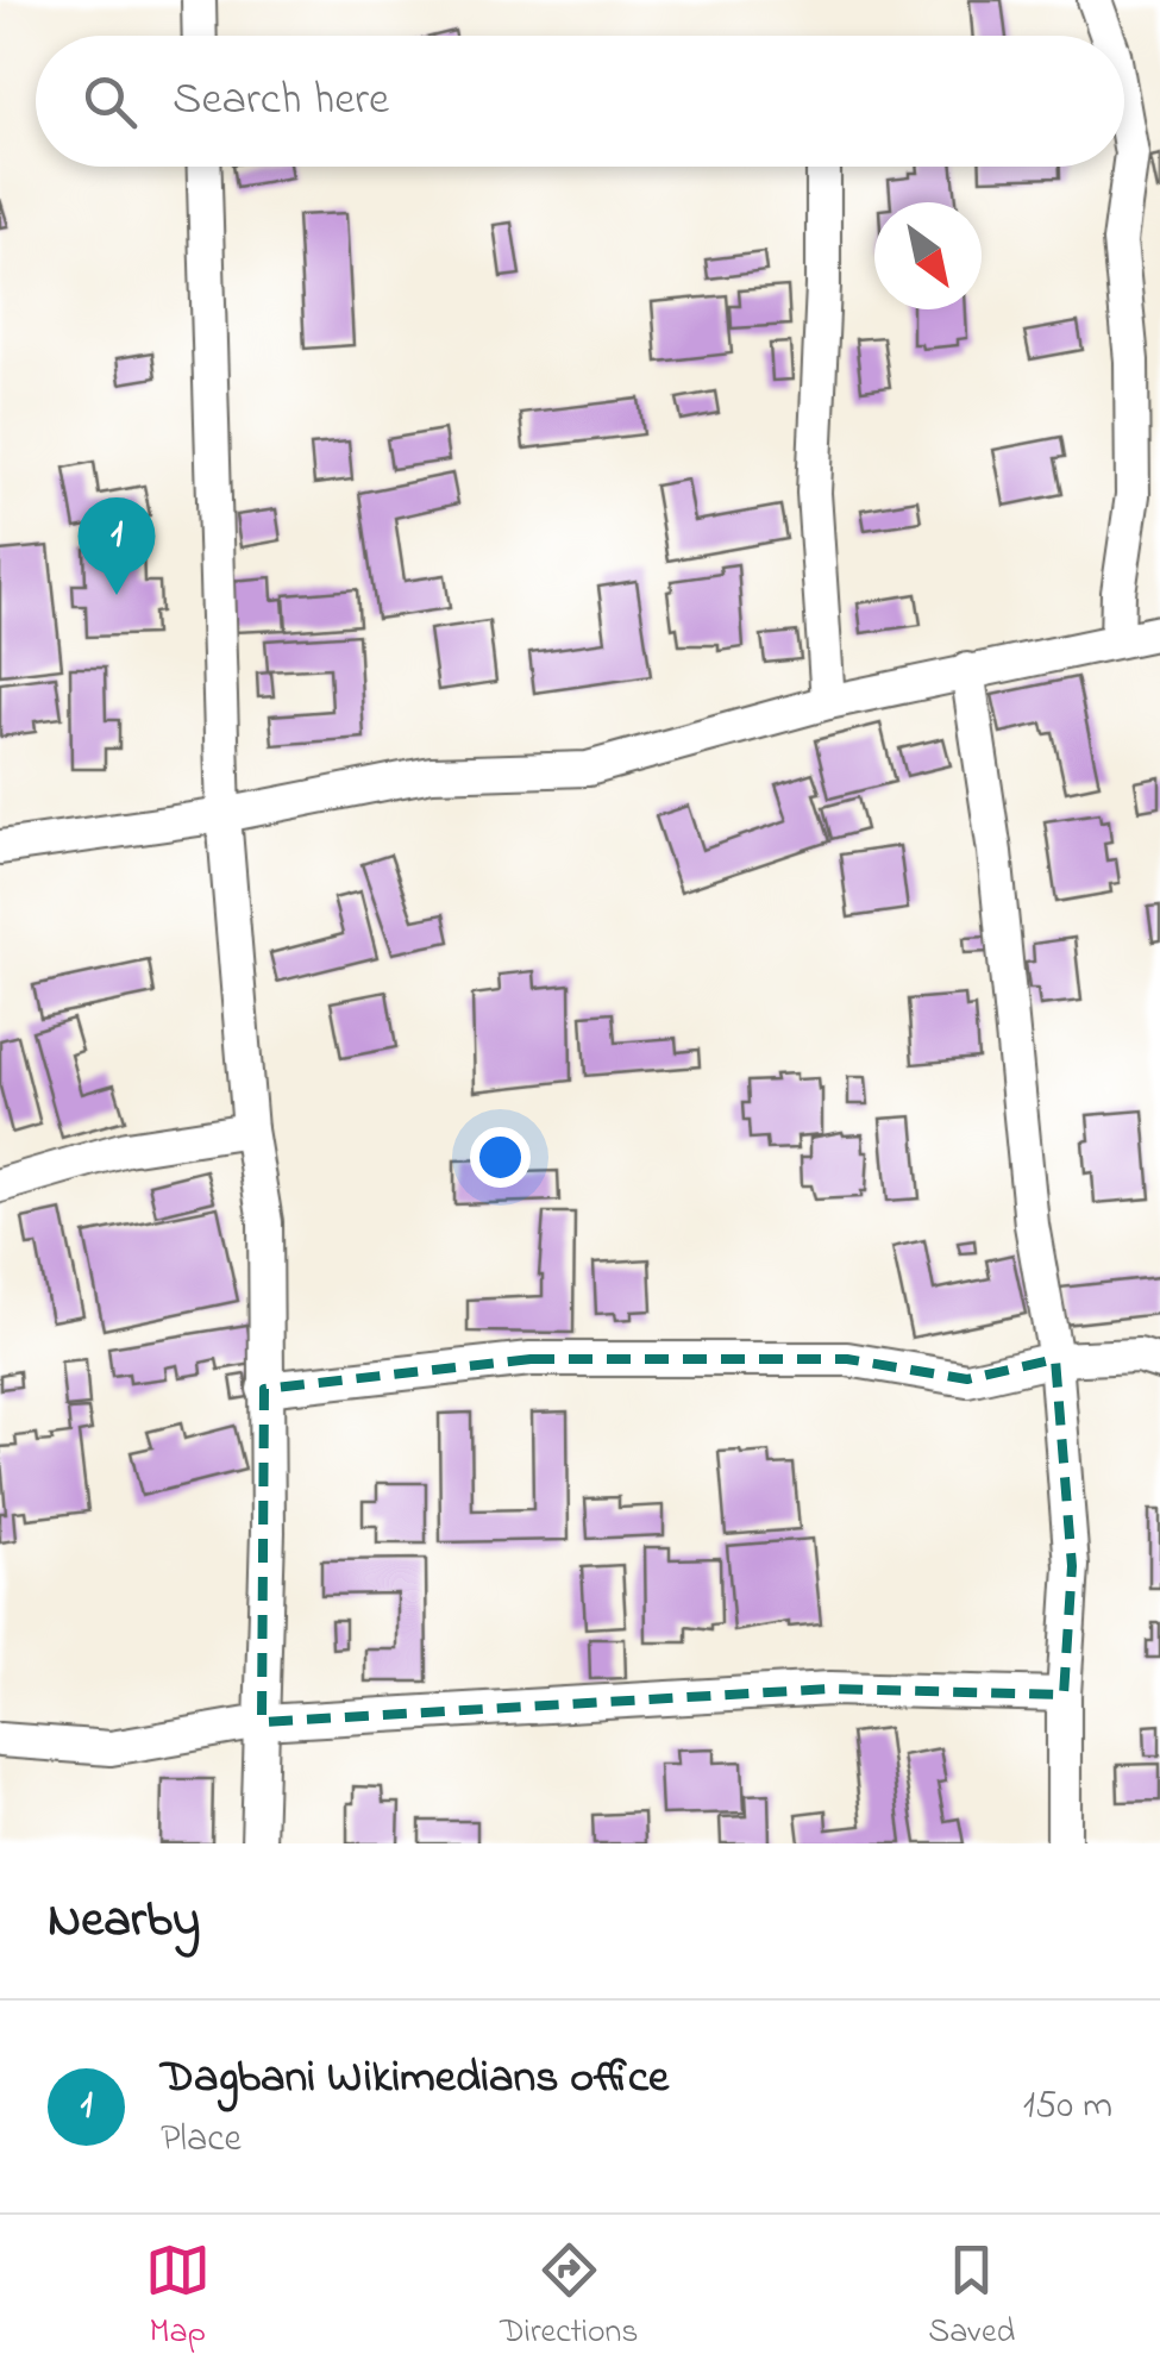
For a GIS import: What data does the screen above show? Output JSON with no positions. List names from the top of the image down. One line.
{"north":"bottom right","page":{"search":"Search here","pins":"1","heading":"Nearby","list":[{"mark":"1","name":"Dagbani Wikimedians office","note":"Place","value":"150 m"}],"nav":["Map","Directions","Saved"]}}
